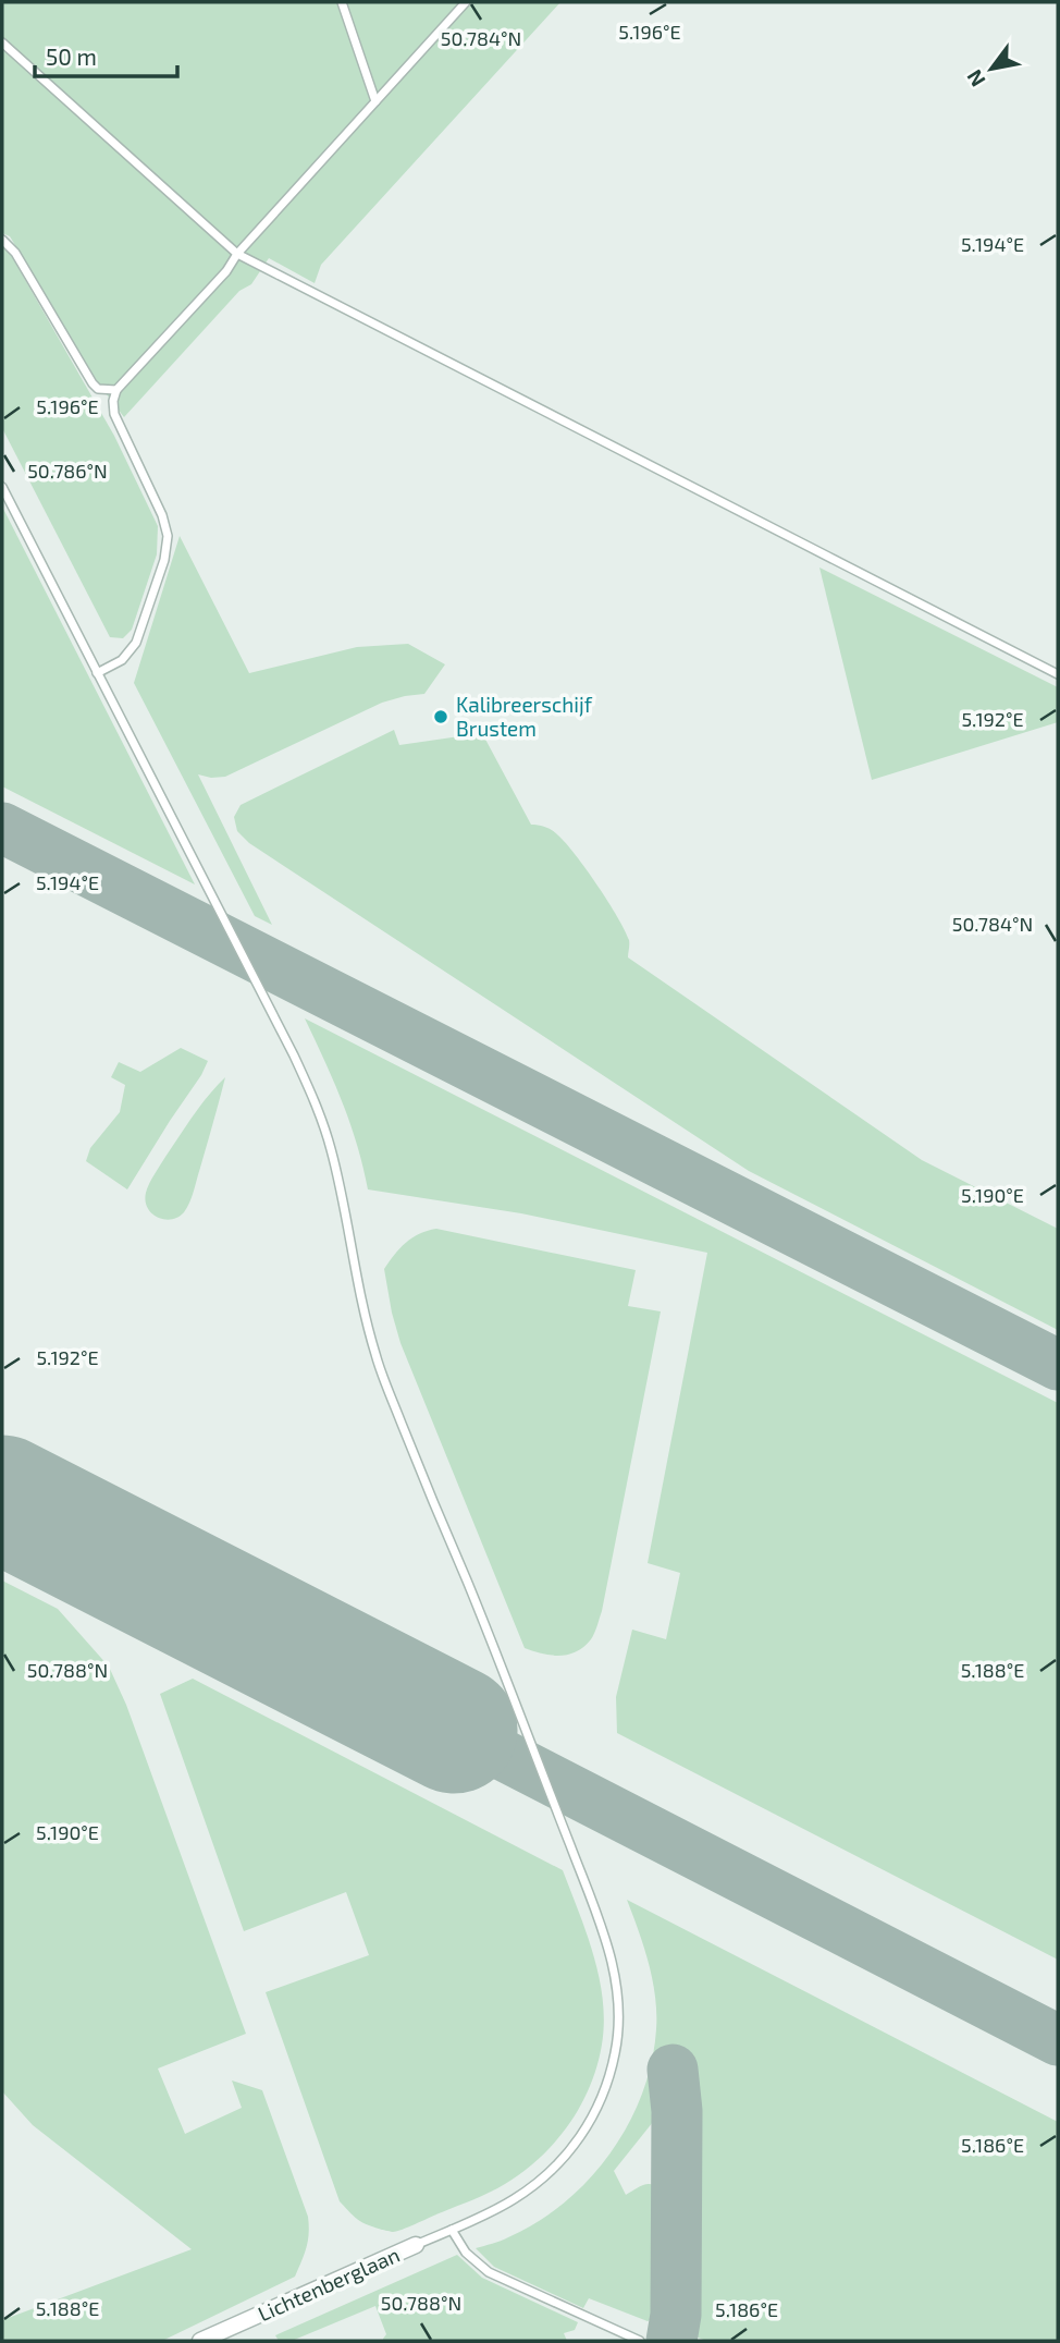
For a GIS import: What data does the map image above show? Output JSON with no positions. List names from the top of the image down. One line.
{"streets":{"street":["Lichtenberglaan"]},"places":["Kalibreerschijf Brustem"],"scale_bar":"50 m","north":"bottom left","coordinates":["5.196°E","50.784°N","5.194°E","50.786°N","5.192°E","5.190°E","5.188°E","50.788°N","5.186°E"]}
